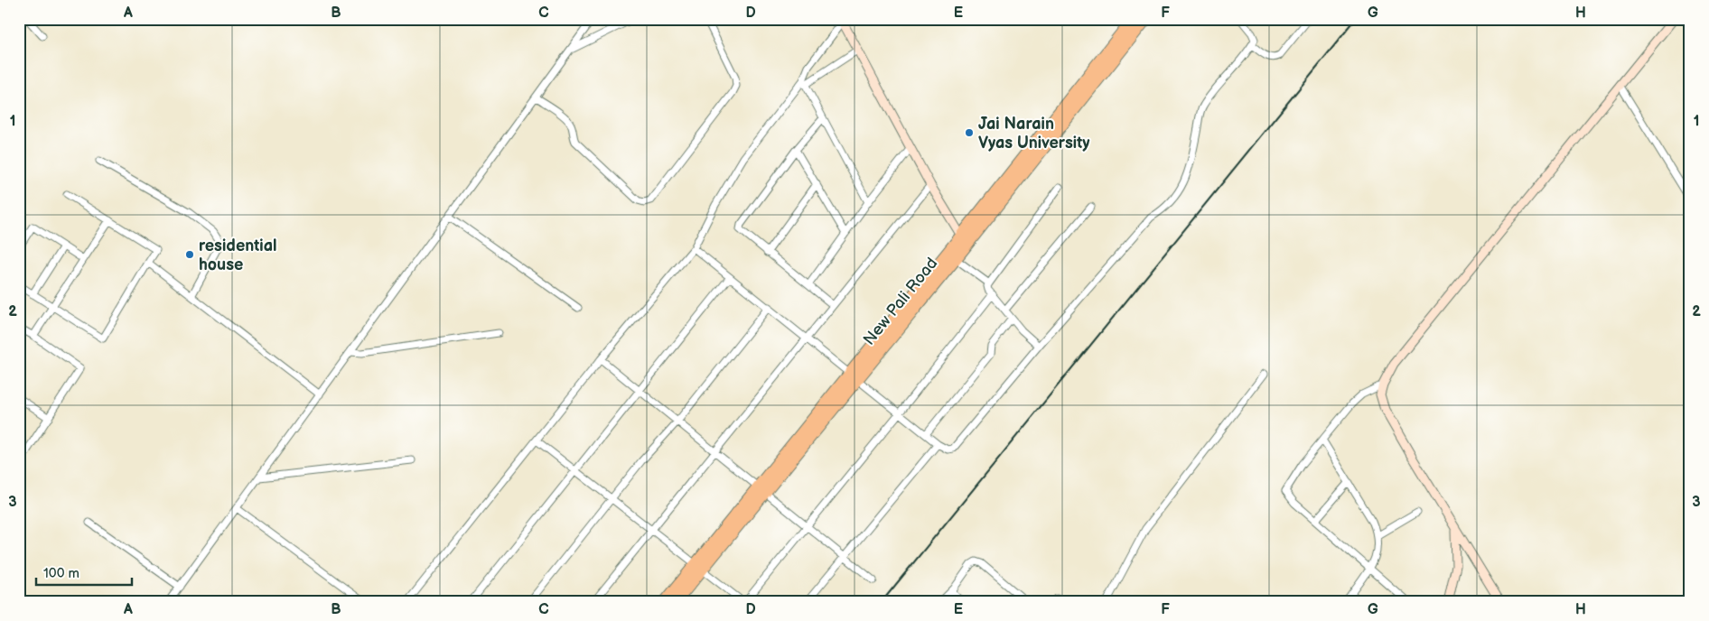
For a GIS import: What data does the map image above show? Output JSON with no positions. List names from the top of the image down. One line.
{"streets":{"highway":["New Pali Road"]},"places":["Jai Narain Vyas University","residential house"],"scale_bar":"100 m","grid":{"columns":["A","B","C","D","E","F","G","H"],"rows":["1","2","3"]}}
